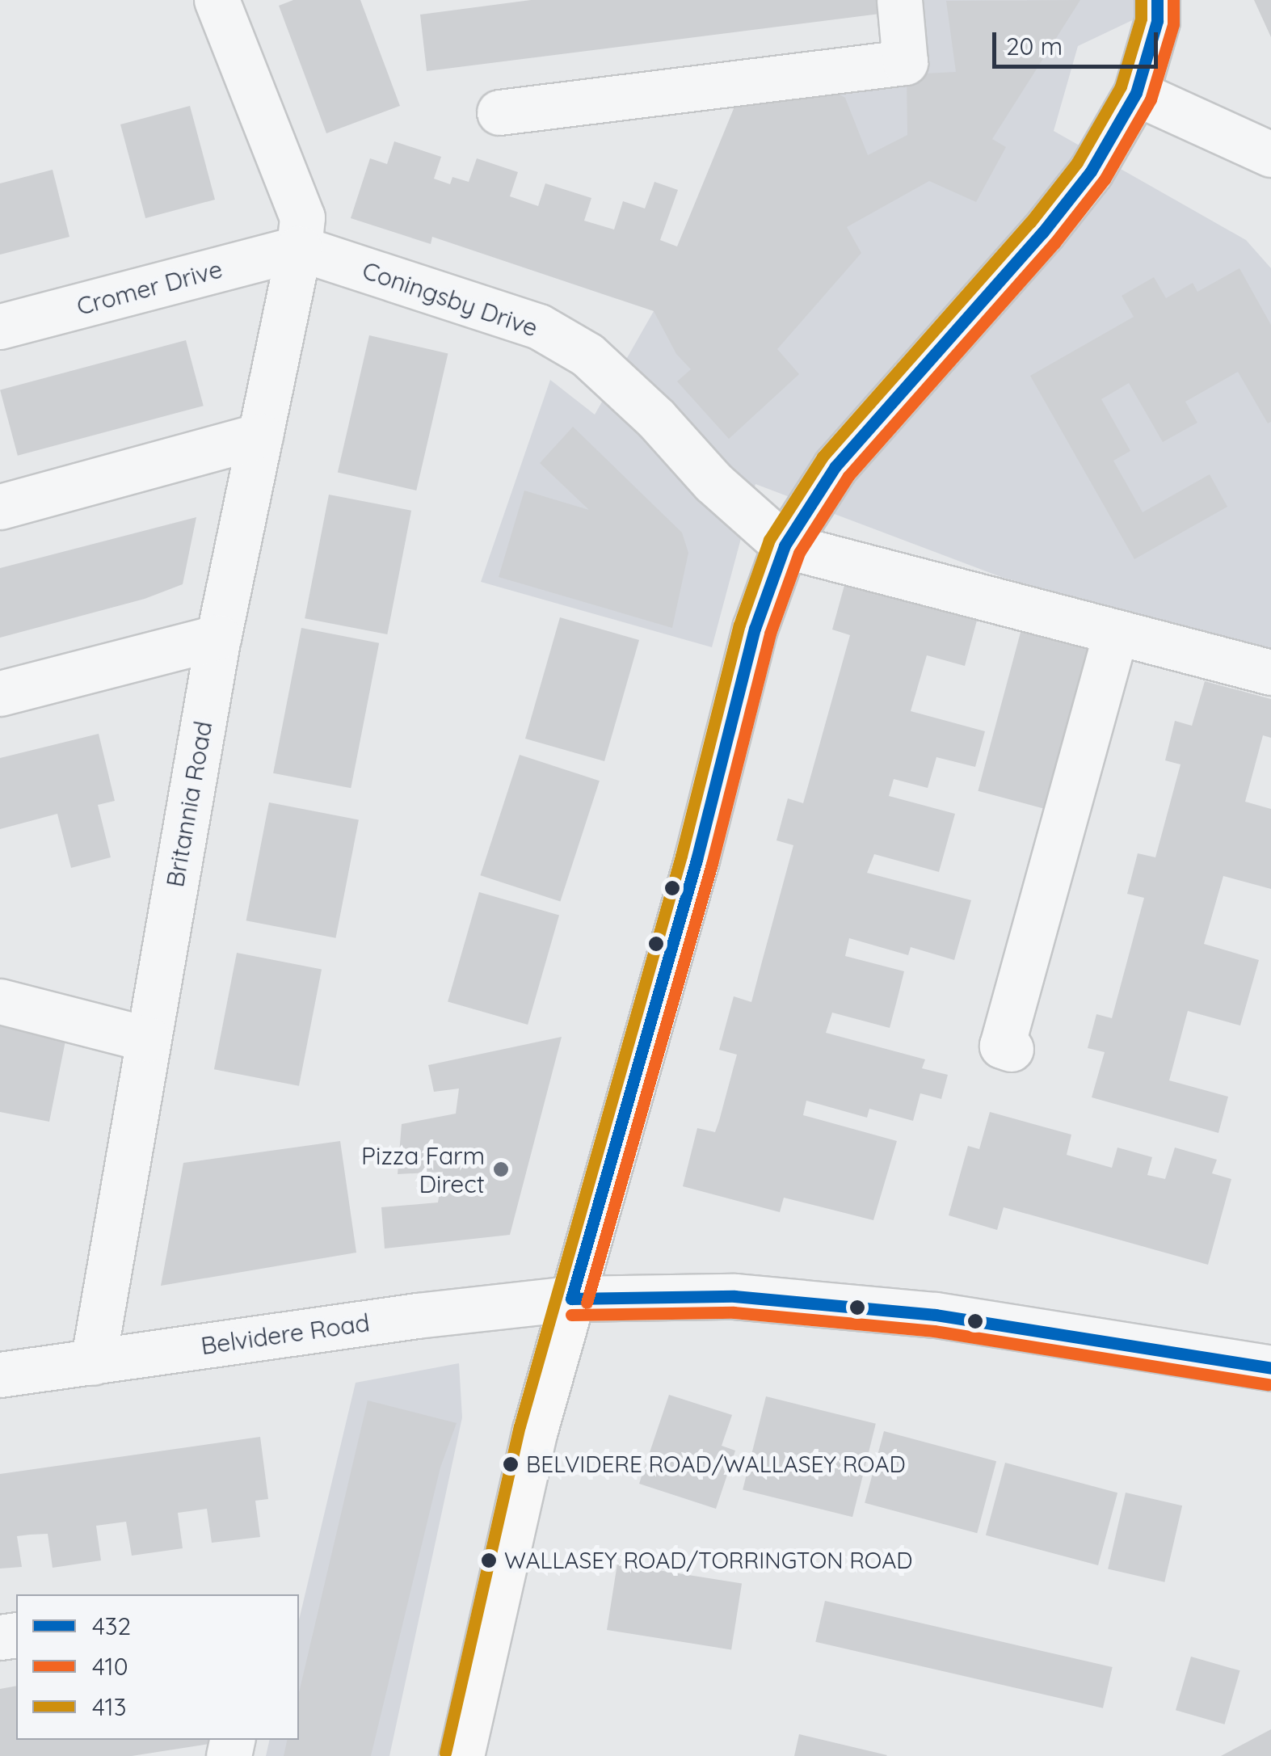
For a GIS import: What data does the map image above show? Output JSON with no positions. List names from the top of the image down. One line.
{"streets":{"street":["Cromer Drive","Coningsby Drive","Britannia Road","Belvidere Road"]},"crossings":[["Cromer Drive","Coningsby Drive"],["Cromer Drive","Britannia Road"],["Coningsby Drive","Britannia Road"],["Britannia Road","Belvidere Road"]],"places":["Pizza Farm Direct","BELVIDERE ROAD/WALLASEY ROAD","WALLASEY ROAD/TORRINGTON ROAD"],"lines":["transit line 432","transit line 410","transit line 413"],"legend":["432","410","413"],"scale_bar":"20 m"}
